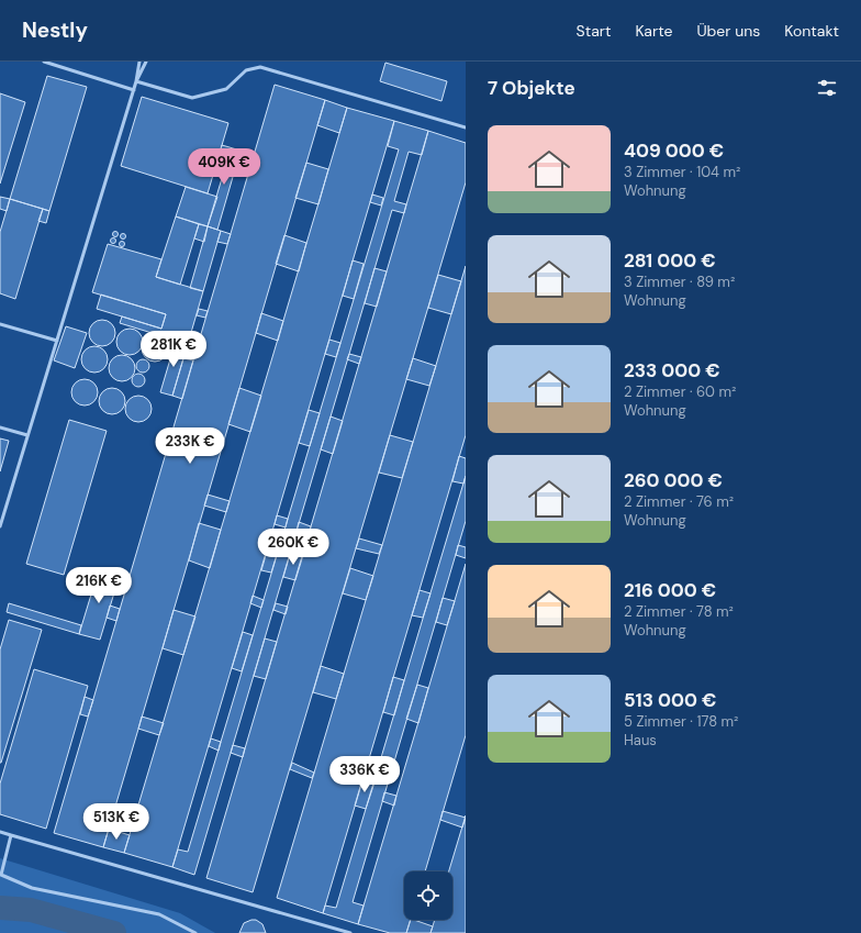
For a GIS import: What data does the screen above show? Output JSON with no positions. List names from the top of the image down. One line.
{"page":{"header":"Nestly","nav":["Start","Karte","Über uns","Kontakt"],"heading":"7 Objekte","list":[{"name":"409 000 €","note":"3 Zimmer · 104 m² · Wohnung"},{"name":"281 000 €","note":"3 Zimmer · 89 m² · Wohnung"},{"name":"233 000 €","note":"2 Zimmer · 60 m² · Wohnung"},{"name":"260 000 €","note":"2 Zimmer · 76 m² · Wohnung"},{"name":"216 000 €","note":"2 Zimmer · 78 m² · Wohnung"},{"name":"513 000 €","note":"5 Zimmer · 178 m² · Haus"}],"price":["409K €","281K €","233K €","260K €","216K €","336K €","513K €"]}}
